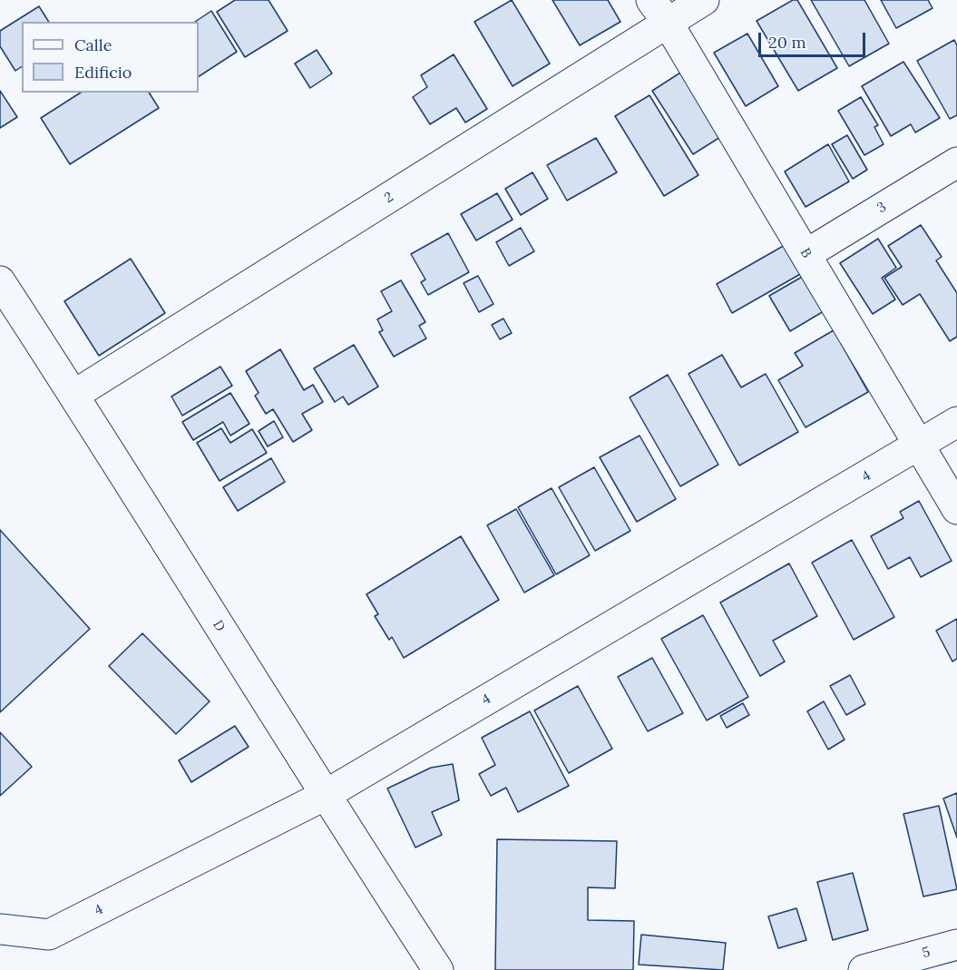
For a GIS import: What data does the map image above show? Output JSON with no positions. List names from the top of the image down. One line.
{"streets":{"street":["2","3","B","4","D","5"]},"crossings":[["2","B"],["2","D"],["3","B"],["B","4"],["4","D"]],"legend":["Calle","Edificio"],"scale_bar":"20 m"}
